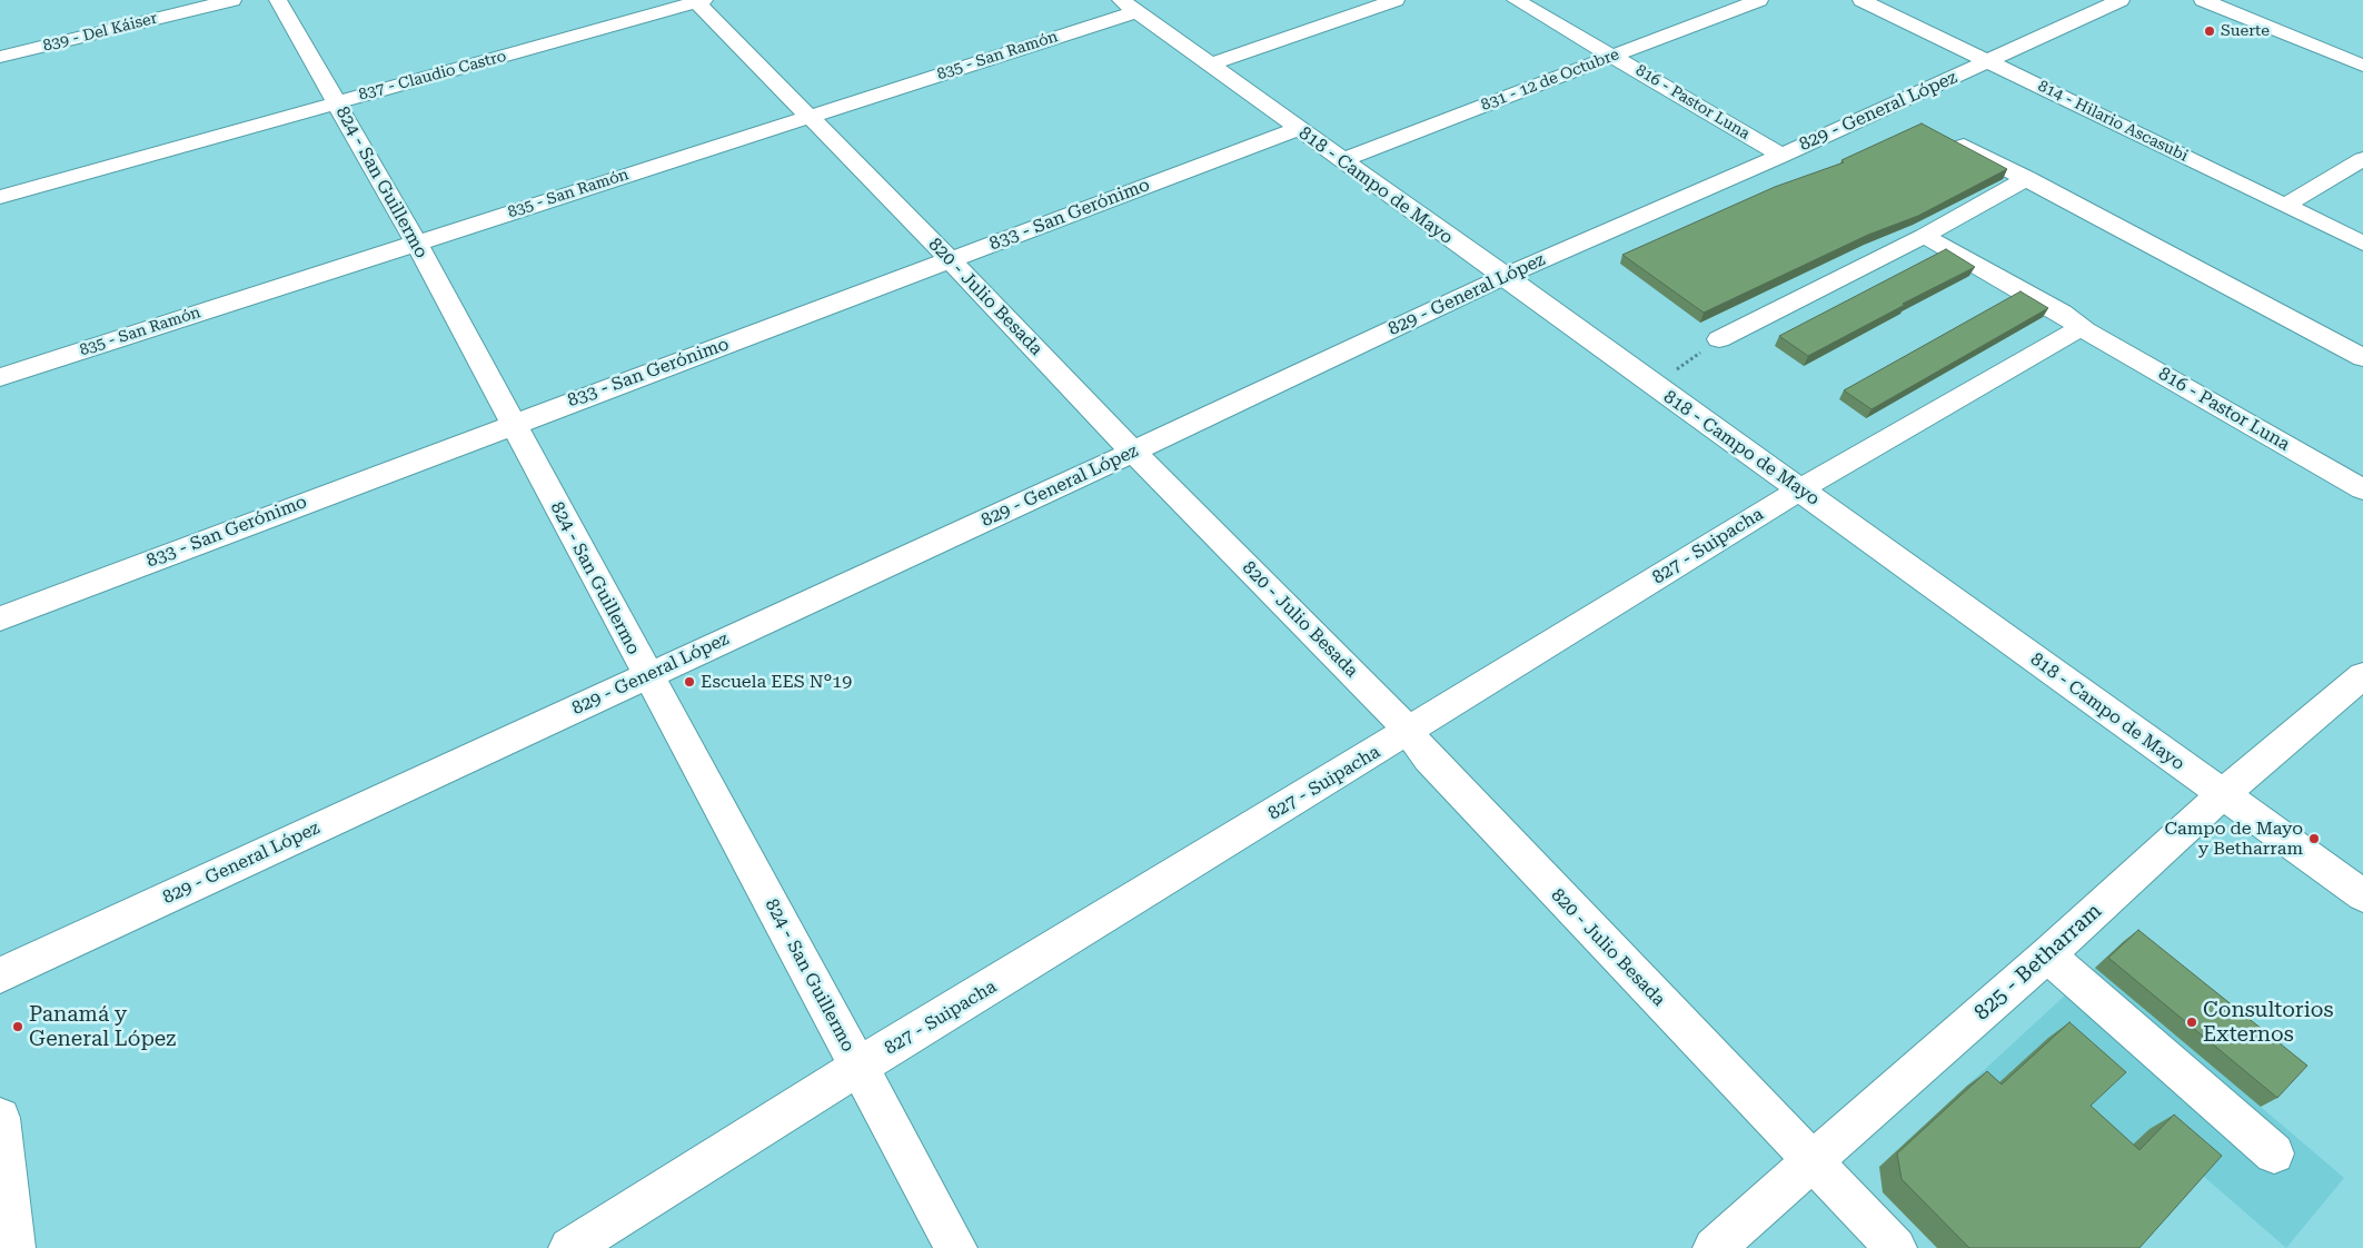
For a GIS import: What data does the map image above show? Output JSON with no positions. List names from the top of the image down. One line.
{"streets":{"street":["839 - Del Káiser","835 - San Ramón","837 - Claudio Castro","831 - 12 de Octubre","816 - Pastor Luna","829 - General López","814 - Hilario Ascasubi","824 - San Guillermo","818 - Campo de Mayo","833 - San Gerónimo","820 - Julio Besada","827 - Suipacha","825 - Betharram"]},"crossings":[["835 - San Ramón","824 - San Guillermo"],["835 - San Ramón","818 - Campo de Mayo"],["835 - San Ramón","820 - Julio Besada"],["837 - Claudio Castro","824 - San Guillermo"],["837 - Claudio Castro","820 - Julio Besada"],["831 - 12 de Octubre","816 - Pastor Luna"],["831 - 12 de Octubre","818 - Campo de Mayo"],["816 - Pastor Luna","829 - General López"],["816 - Pastor Luna","827 - Suipacha"],["829 - General López","814 - Hilario Ascasubi"],["829 - General López","824 - San Guillermo"],["829 - General López","818 - Campo de Mayo"],["829 - General López","820 - Julio Besada"],["824 - San Guillermo","833 - San Gerónimo"],["824 - San Guillermo","827 - Suipacha"],["818 - Campo de Mayo","833 - San Gerónimo"],["818 - Campo de Mayo","827 - Suipacha"],["818 - Campo de Mayo","825 - Betharram"],["833 - San Gerónimo","820 - Julio Besada"],["820 - Julio Besada","827 - Suipacha"],["820 - Julio Besada","825 - Betharram"]],"places":["Suerte","Escuela EES N°19","Campo de Mayo y Betharram","Consultorios Externos","Panamá y General López"]}
